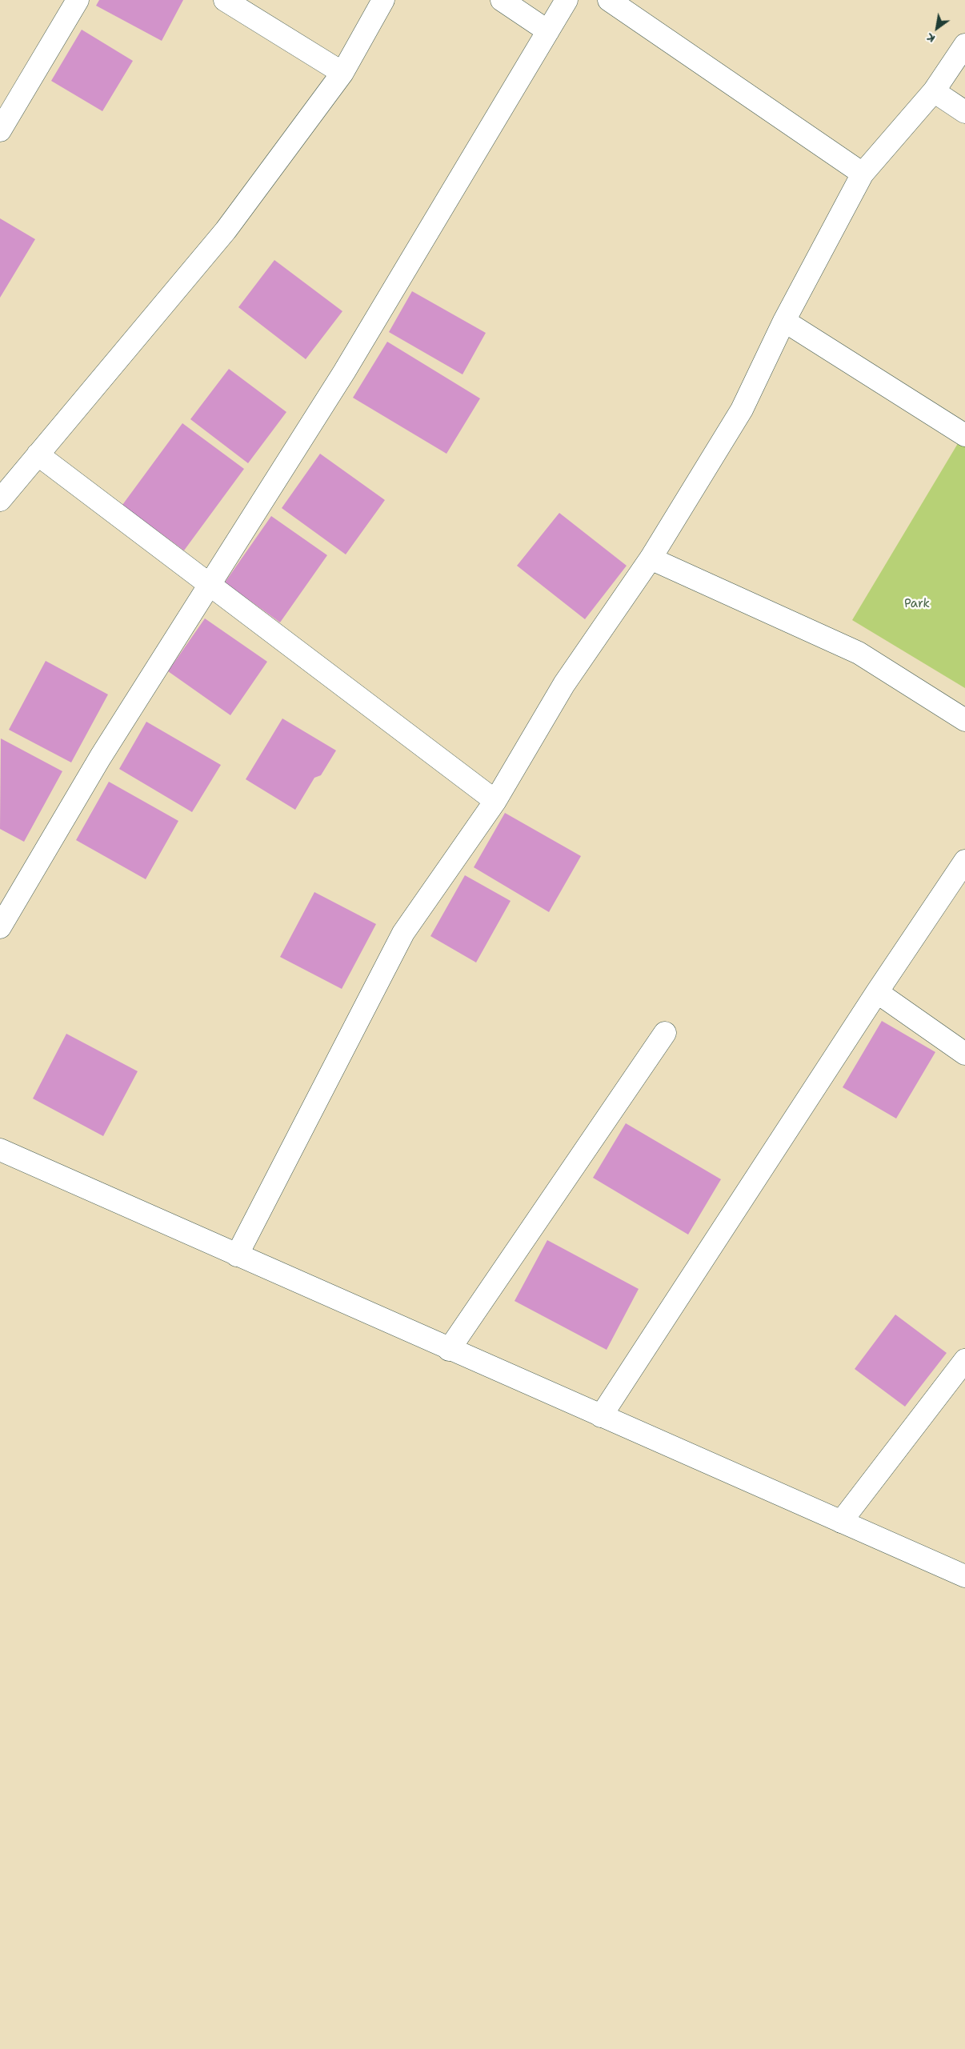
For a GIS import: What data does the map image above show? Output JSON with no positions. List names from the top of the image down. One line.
{"parks":["Park"],"north":"bottom left"}
